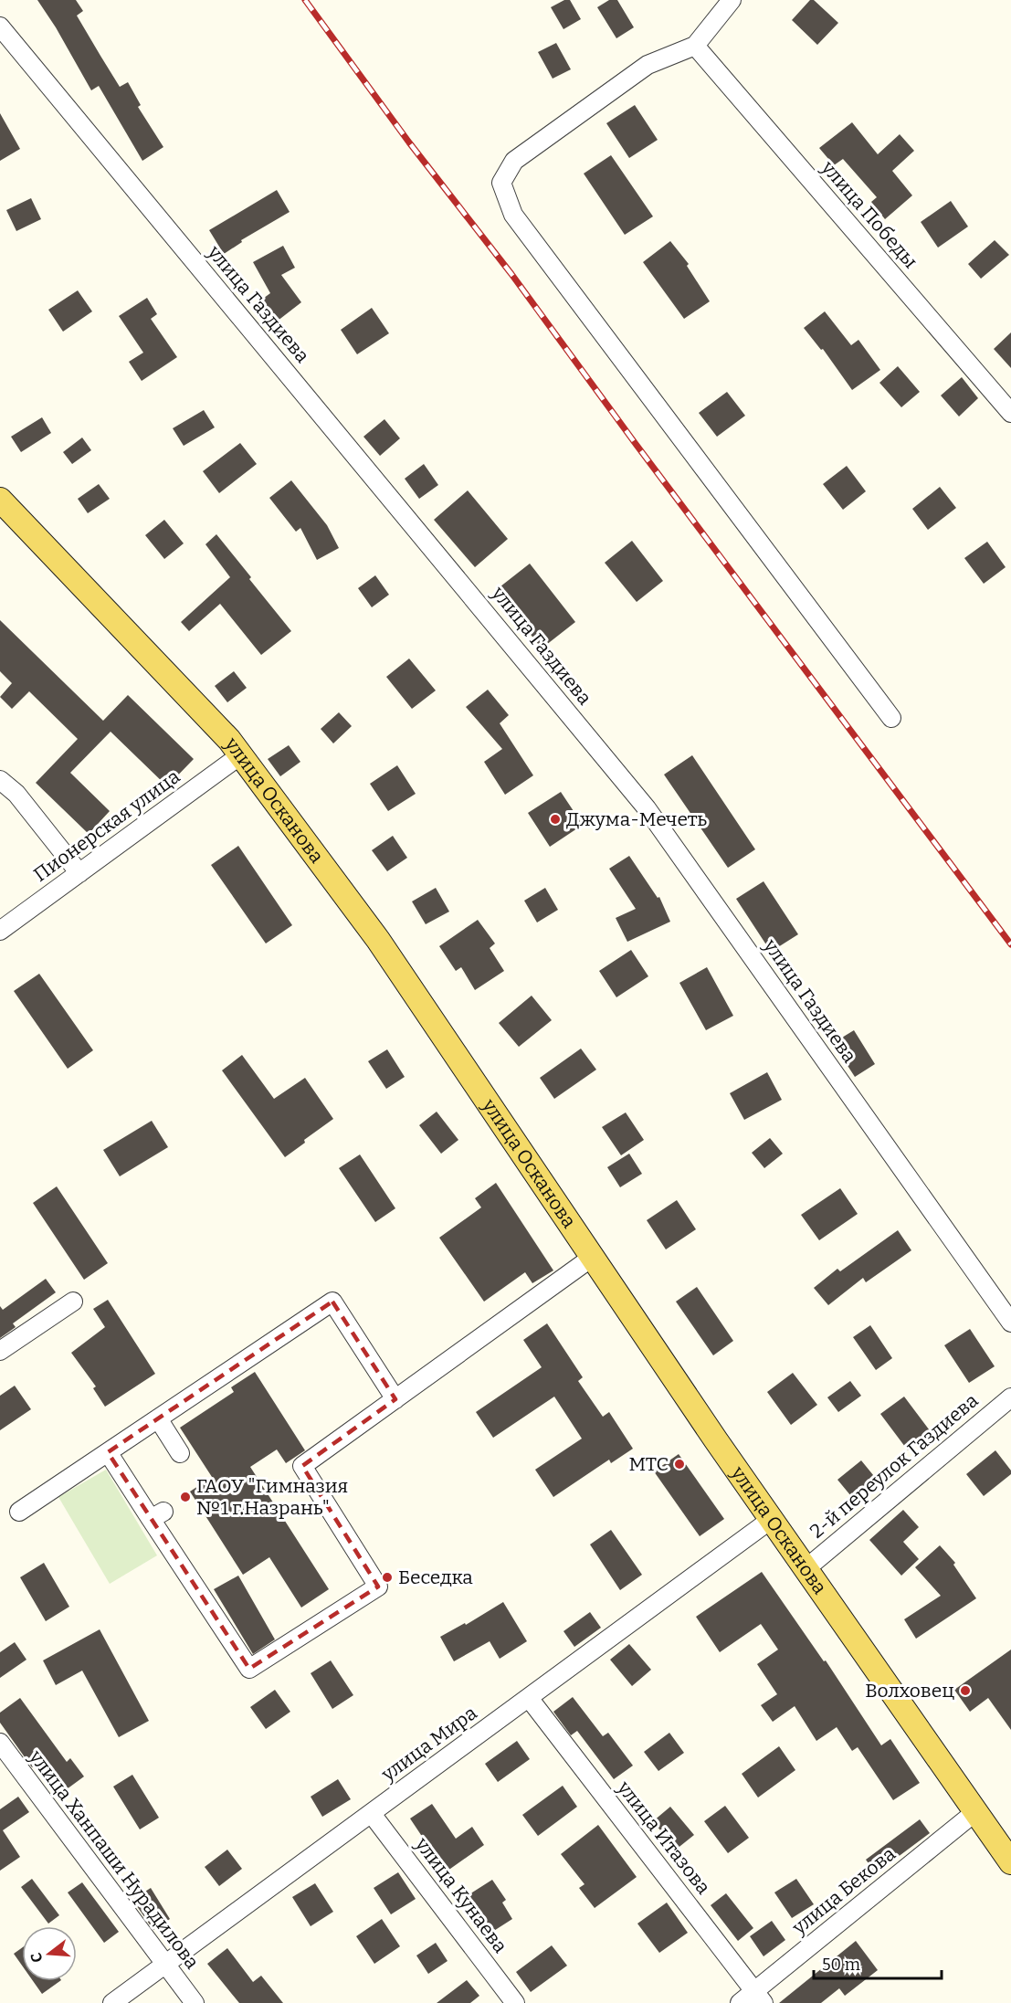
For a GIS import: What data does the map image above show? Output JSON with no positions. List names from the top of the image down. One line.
{"streets":{"main road":["улица Осканова"],"street":["улица Победы","улица Газдиева","Пионерская улица","2-й переулок Газдиева","улица Мира","улица Итазова","улица Ханпаши Нурадилова","улица Бекова","улица Кунаева"]},"crossings":[["улица Осканова","Пионерская улица"],["улица Осканова","2-й переулок Газдиева"],["улица Осканова","улица Мира"],["улица Осканова","улица Бекова"],["улица Мира","улица Итазова"],["улица Мира","улица Ханпаши Нурадилова"],["улица Мира","улица Кунаева"],["улица Итазова","улица Бекова"]],"places":["Джума-Мечеть","МТС","ГАОУ \"Гимназия №1 г.Назрань\"","Беседка","Волховец"],"scale_bar":"50 m","north":"left"}
